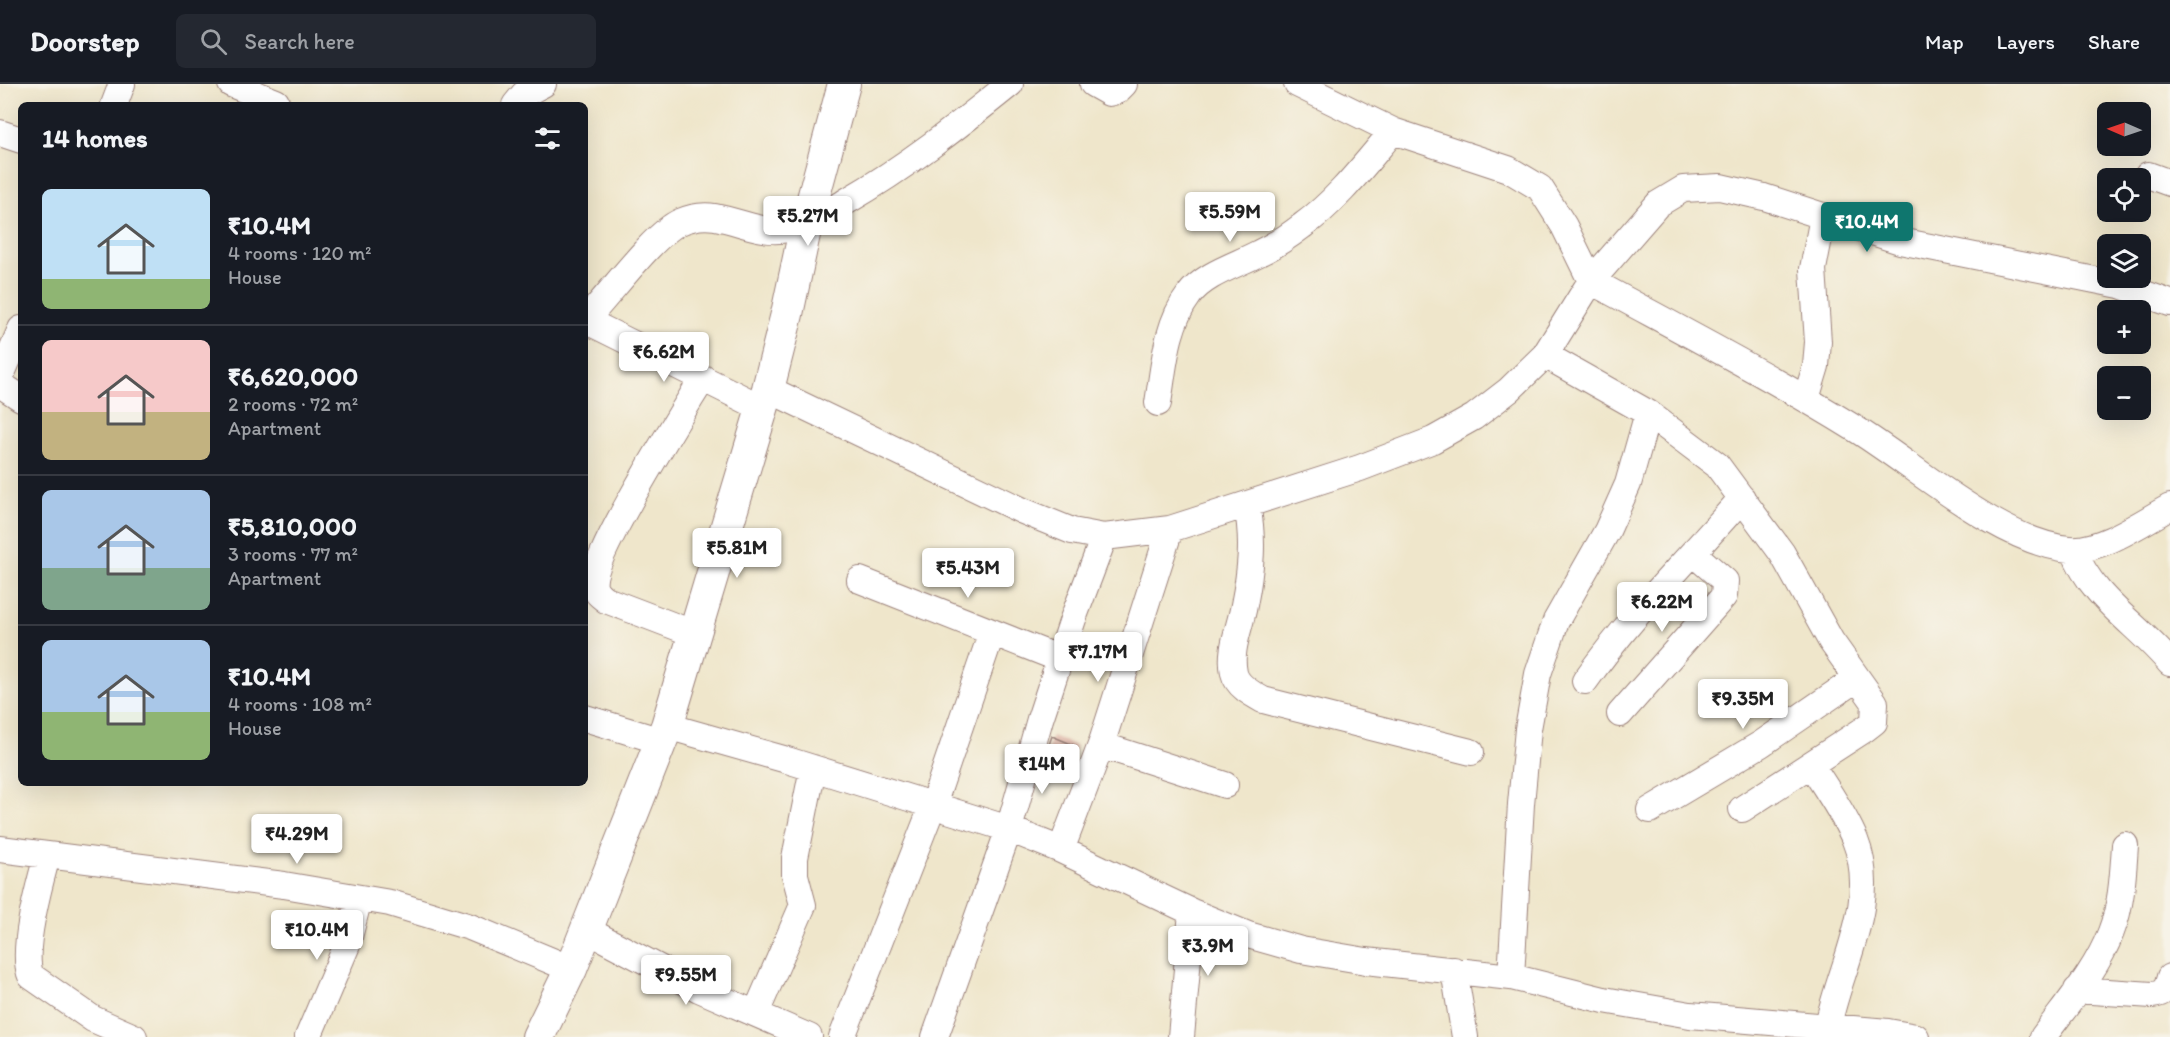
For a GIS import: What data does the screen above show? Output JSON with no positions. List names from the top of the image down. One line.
{"north":"left","page":{"header":"Doorstep","search":"Search here","nav":["Map","Layers","Share"],"map_buttons":["+","−"],"heading":"14 homes","list":[{"name":"₹10.4M","note":"4 rooms · 120 m² · House"},{"name":"₹6,620,000","note":"2 rooms · 72 m² · Apartment"},{"name":"₹5,810,000","note":"3 rooms · 77 m² · Apartment"},{"name":"₹10.4M","note":"4 rooms · 108 m² · House"}],"price":["₹5.59M","₹5.27M","₹10.4M","₹6.62M","₹5.81M","₹5.43M","₹6.22M","₹7.17M","₹9.35M","₹14M","₹4.29M","₹10.4M","₹3.9M","₹9.55M"]}}
